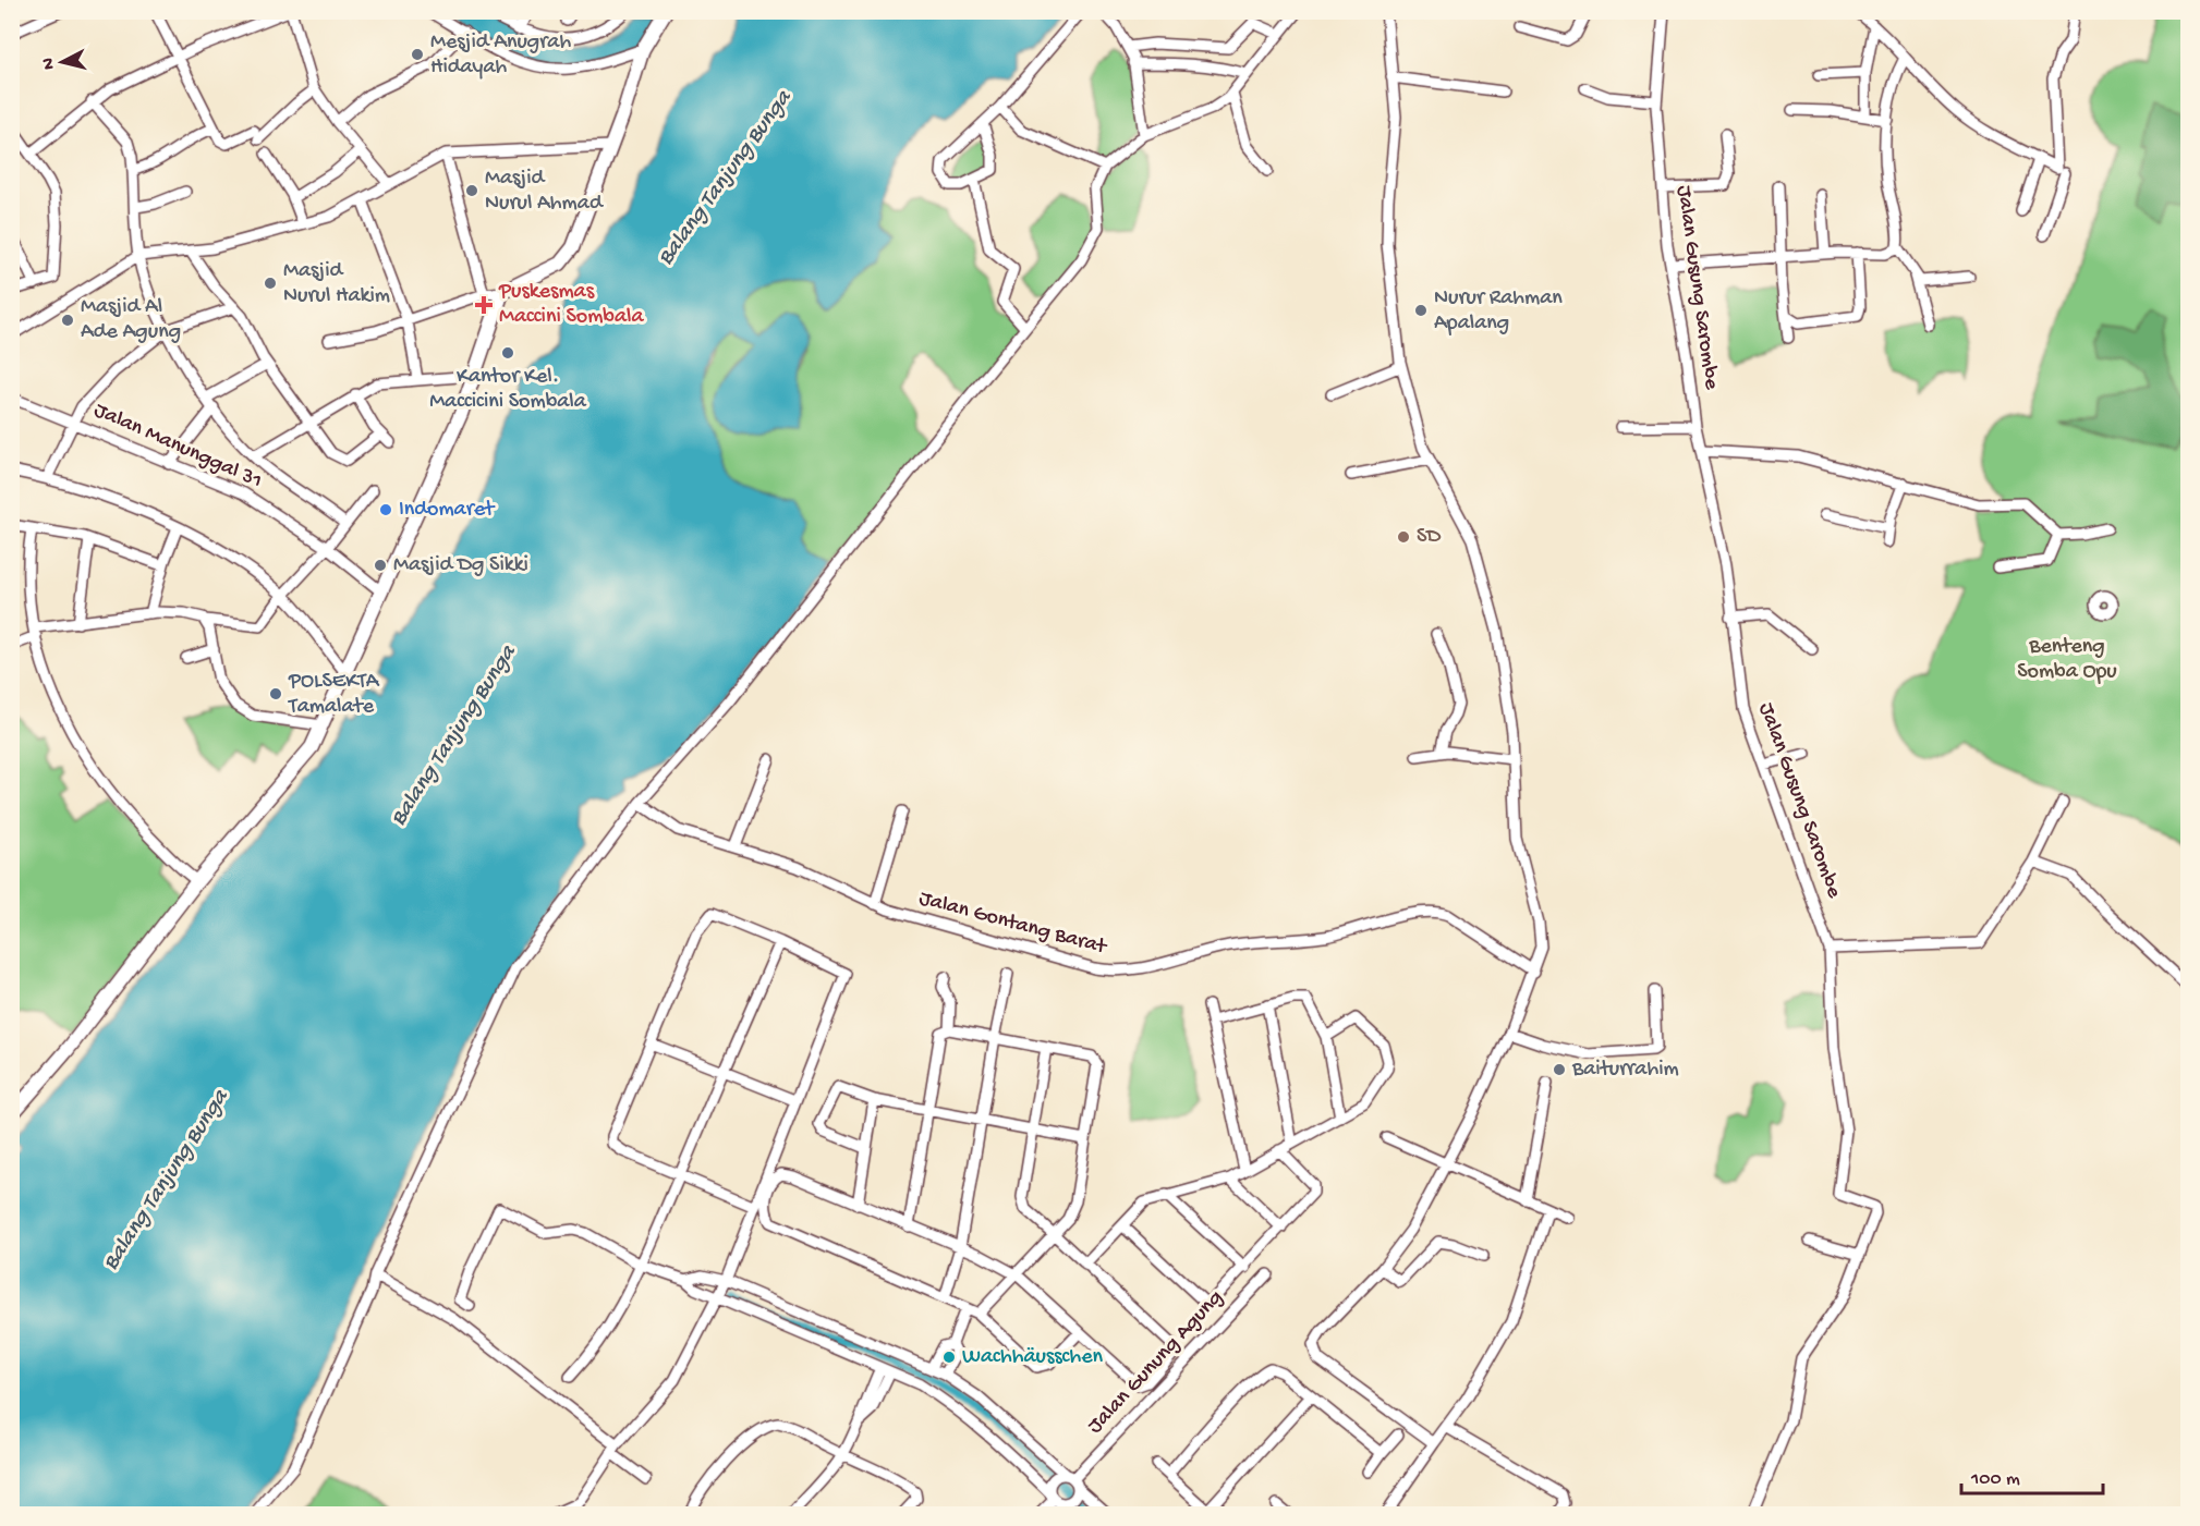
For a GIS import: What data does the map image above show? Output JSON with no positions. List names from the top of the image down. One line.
{"streets":{"street":["Jalan Gusung Sarombe","Jalan Manunggal 31","Jalan Gontang Barat","Jalan Gunung Agung"]},"water":["Balang Tanjung Bunga"],"parks":["Benteng Somba Opu"],"places":{"other":["Mesjid Anugrah Hidayah","Masjid Nurul Ahmad","Masjid Nurul Hakim","Nurur Rahman Apalang","Masjid Al Ade Agung","Kantor Kel. Maccicini Sombala","Indomaret","SD","Masjid Dg Sikki","POLSEKTA Tamalate","Baiturrahim","Wachhäusschen"],"health":["Puskesmas Maccini Sombala"]},"scale_bar":"100 m","north":"left"}
